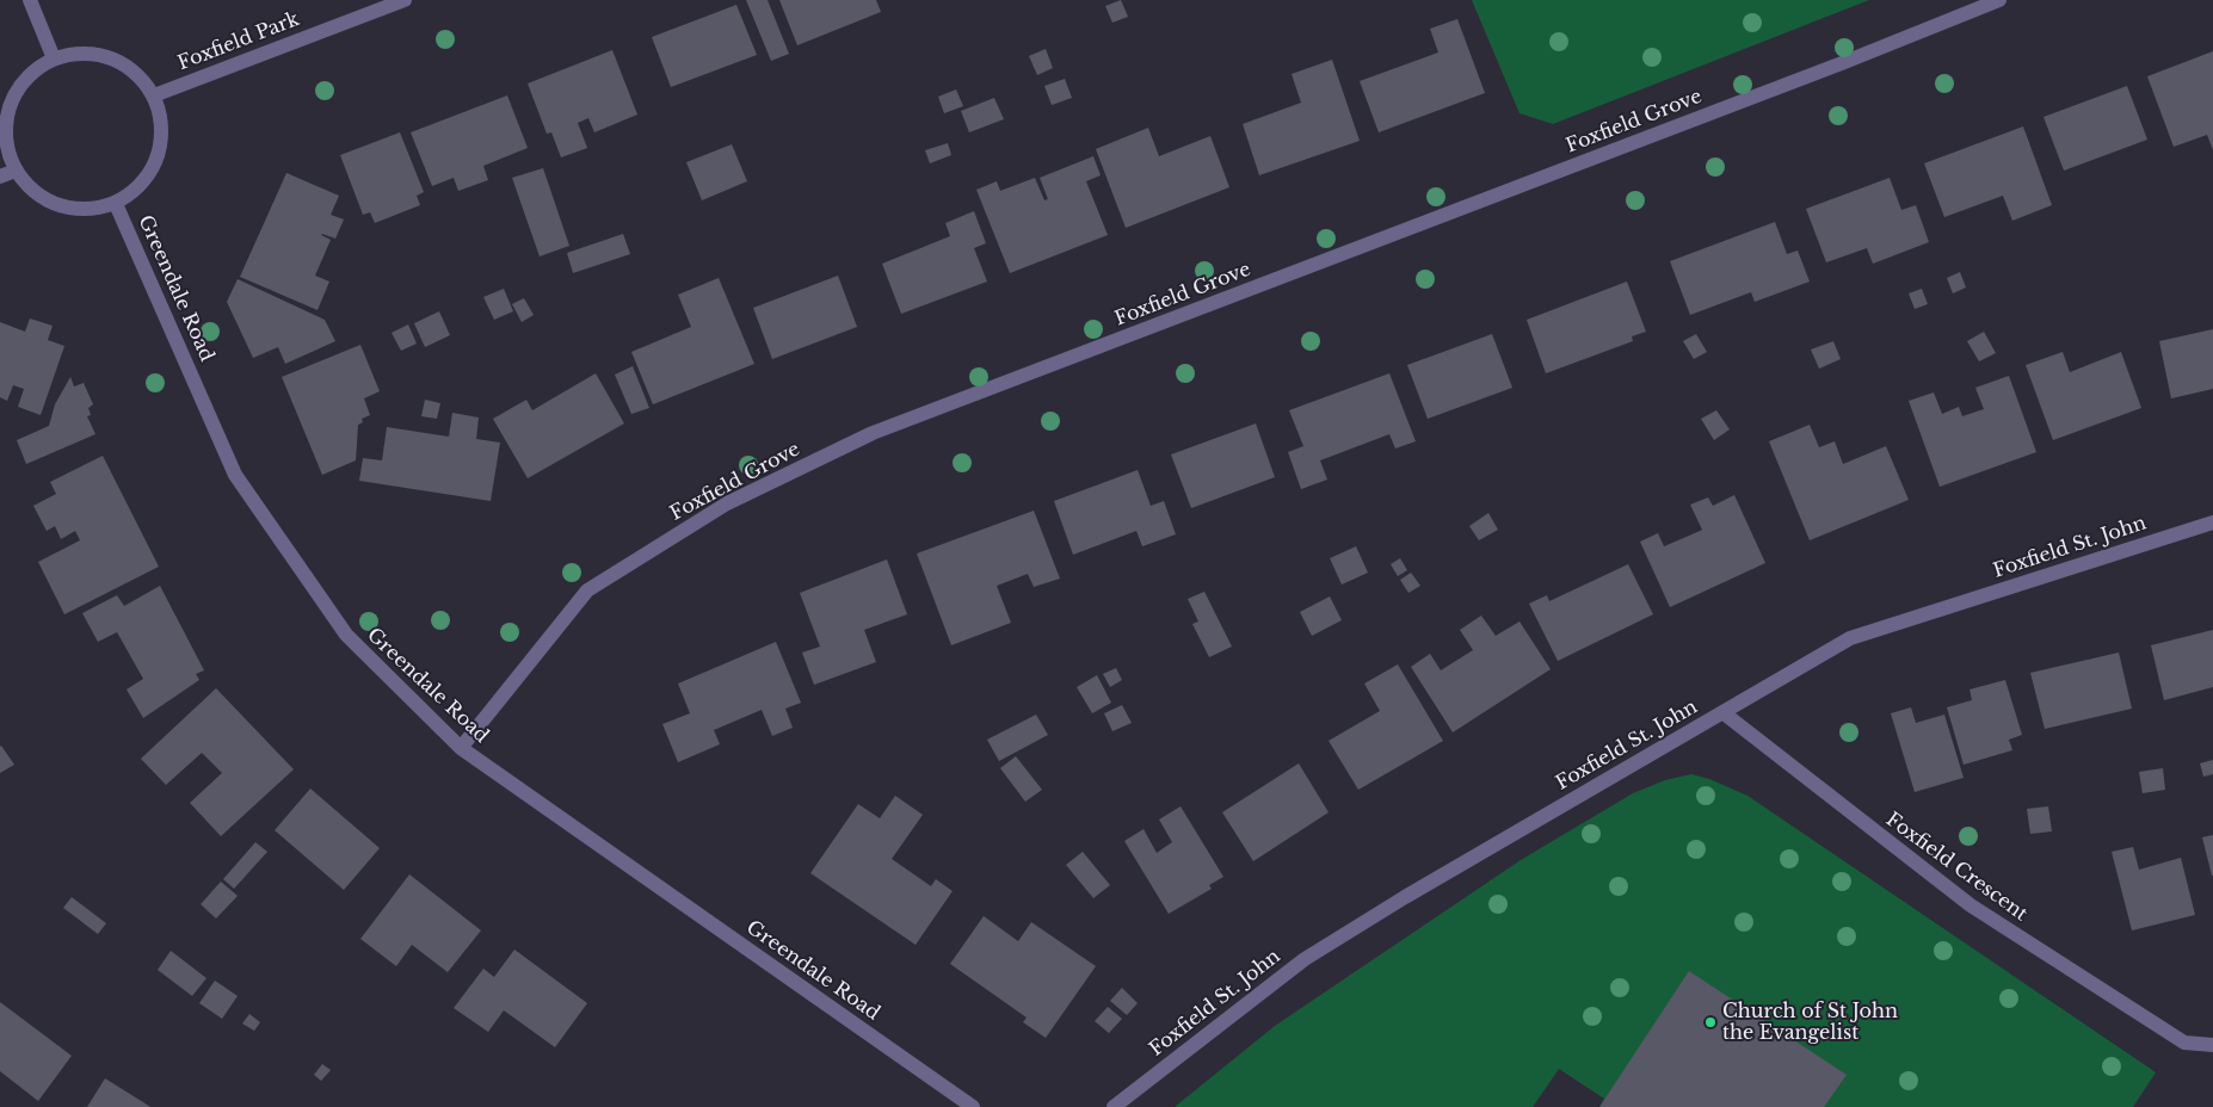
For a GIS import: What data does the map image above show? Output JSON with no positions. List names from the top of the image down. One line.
{"streets":{"street":["Foxfield Park","Foxfield Grove","Greendale Road","Foxfield St. John","Foxfield Crescent"]},"crossings":[["Foxfield Park","Greendale Road"],["Foxfield Grove","Greendale Road"],["Foxfield St. John","Foxfield Crescent"]],"places":["Church of St John the Evangelist"]}
